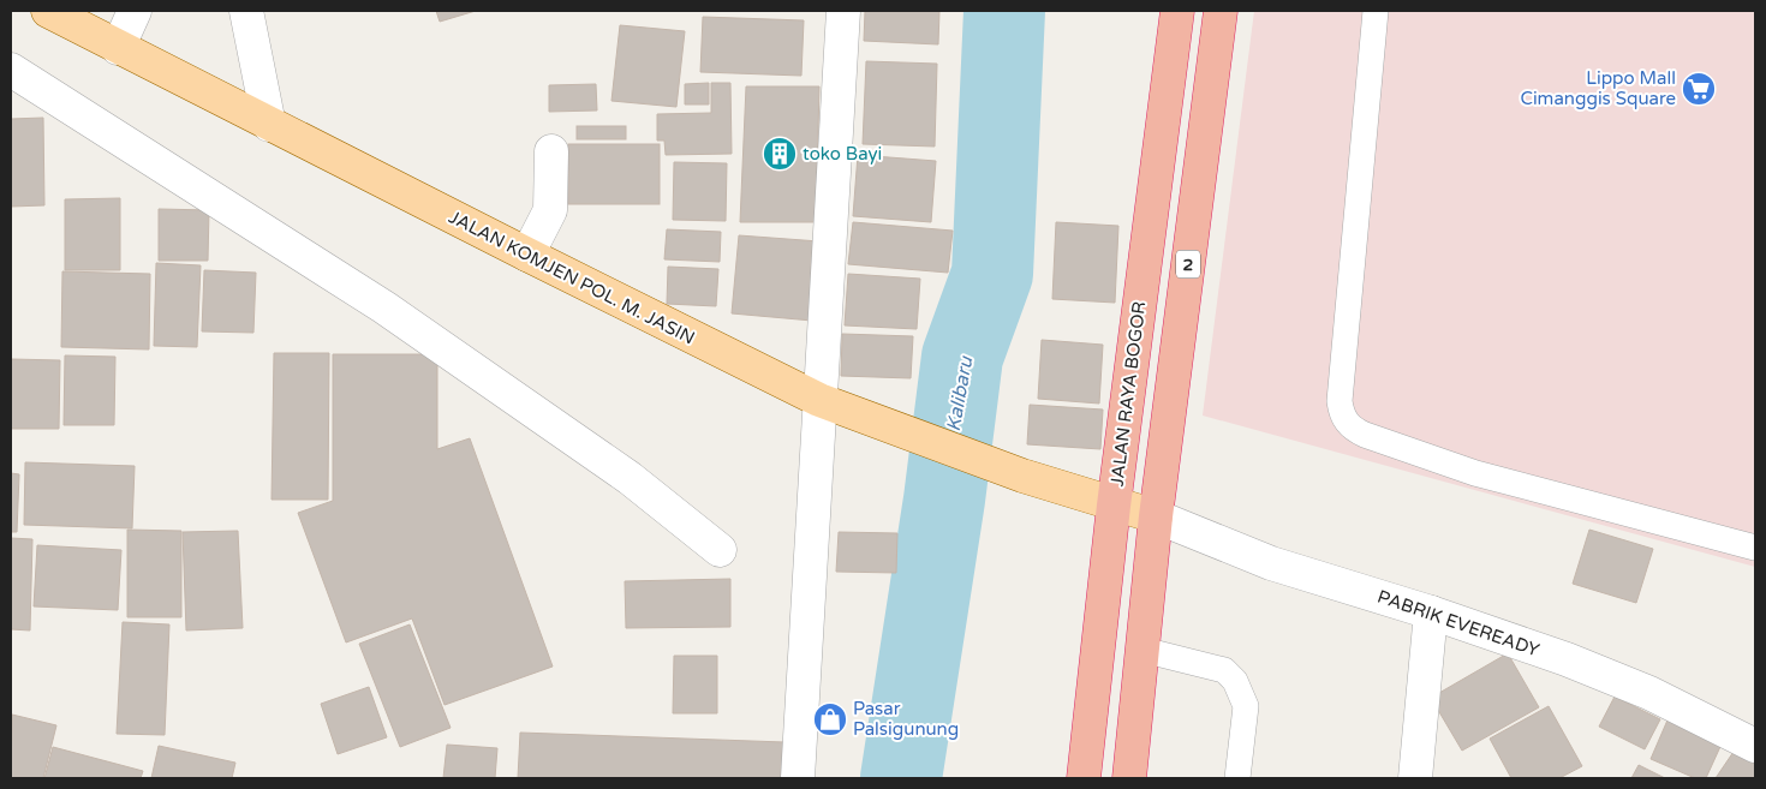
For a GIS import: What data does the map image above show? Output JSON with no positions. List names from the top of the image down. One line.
{"streets":{"highway":["2","JALAN RAYA BOGOR"],"main road":["JALAN KOMJEN POL. M. JASIN"],"street":["PABRIK EVEREADY"]},"crossings":[["2","JALAN KOMJEN POL. M. JASIN"],["2","PABRIK EVEREADY"],["JALAN KOMJEN POL. M. JASIN","JALAN RAYA BOGOR"],["JALAN KOMJEN POL. M. JASIN","PABRIK EVEREADY"]],"water":["Kalibaru"],"places":{"supermarket":["Lippo Mall Cimanggis Square"],"building":["toko Bayi"],"shop":["Pasar Palsigunung"]}}
